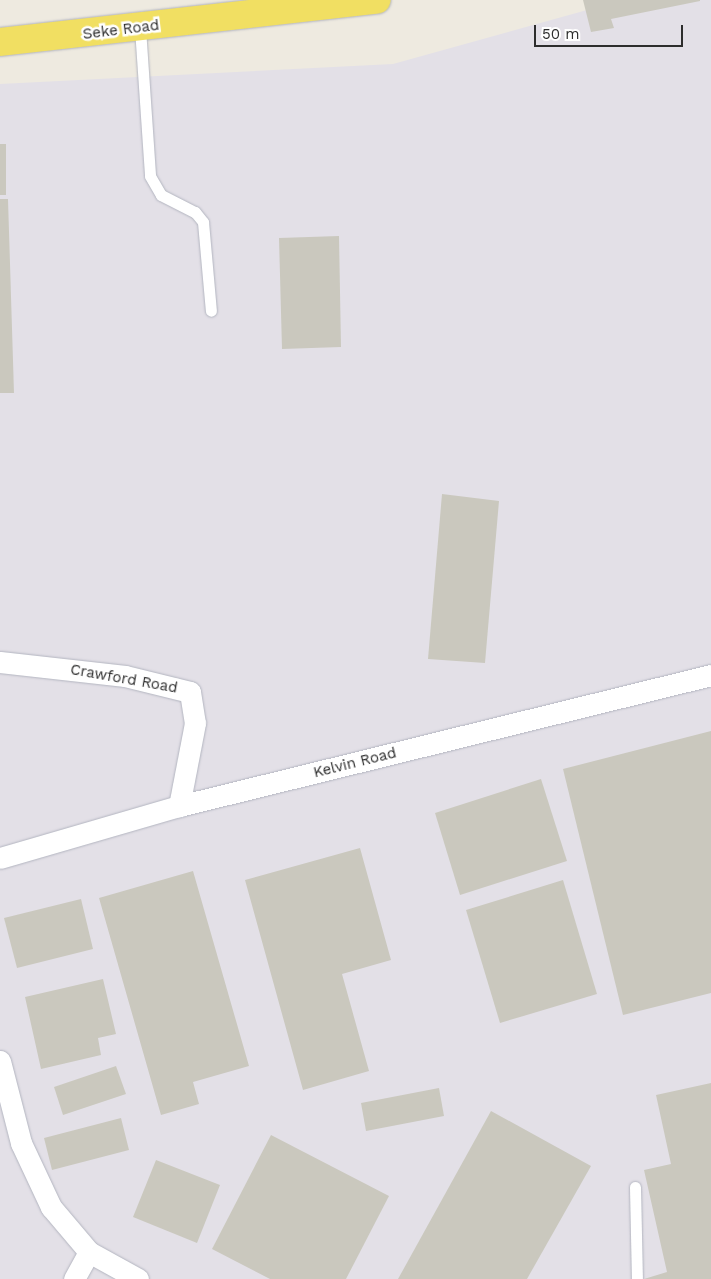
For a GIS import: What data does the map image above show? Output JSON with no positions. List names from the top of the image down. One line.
{"streets":{"main road":["Seke Road"],"street":["Crawford Road","Kelvin Road"]},"crossings":[["Crawford Road","Kelvin Road"]],"scale_bar":"50 m"}
